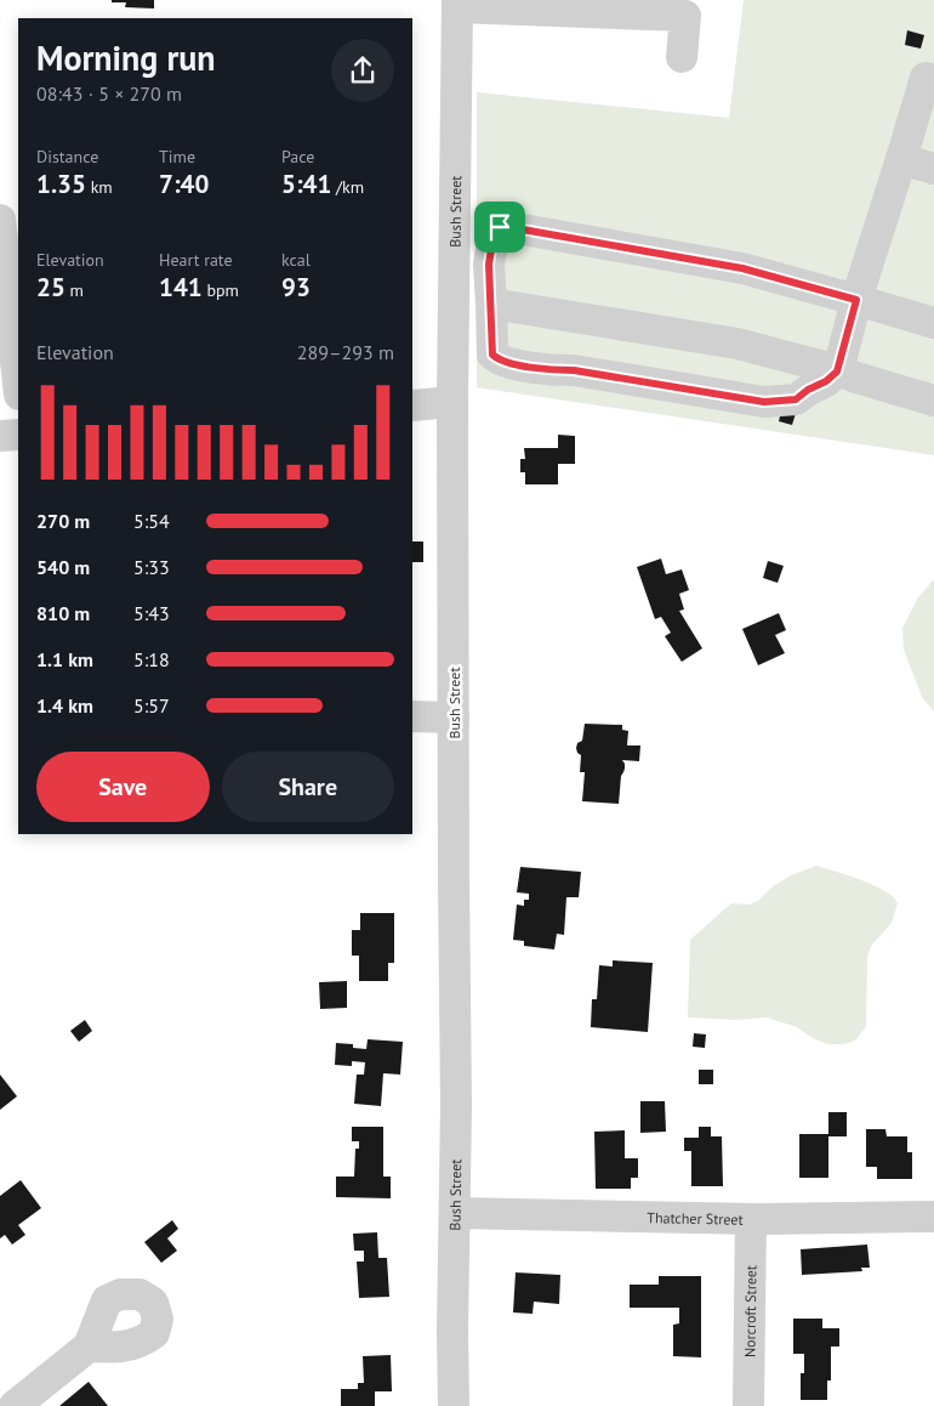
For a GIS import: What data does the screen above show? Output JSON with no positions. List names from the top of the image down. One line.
{"streets":{"street":["Bush Street","Thatcher Street","Norcroft Street"]},"crossings":[["Bush Street","Thatcher Street"],["Thatcher Street","Norcroft Street"]],"page":{"heading":["Morning run","08:43 · 5 × 270 m"],"stats":[["Distance","1.35 km"],["Time","7:40"],["Pace","5:41 /km"],["Elevation","25 m"],["Heart rate","141 bpm"],["kcal","93"]],"chart":["Elevation","289–293 m"],"list":[{"name":"270 m","note":"5:54"},{"name":"540 m","note":"5:33"},{"name":"810 m","note":"5:43"},{"name":"1.1 km","note":"5:18"},{"name":"1.4 km","note":"5:57"}],"buttons":["Save","Share"]}}
